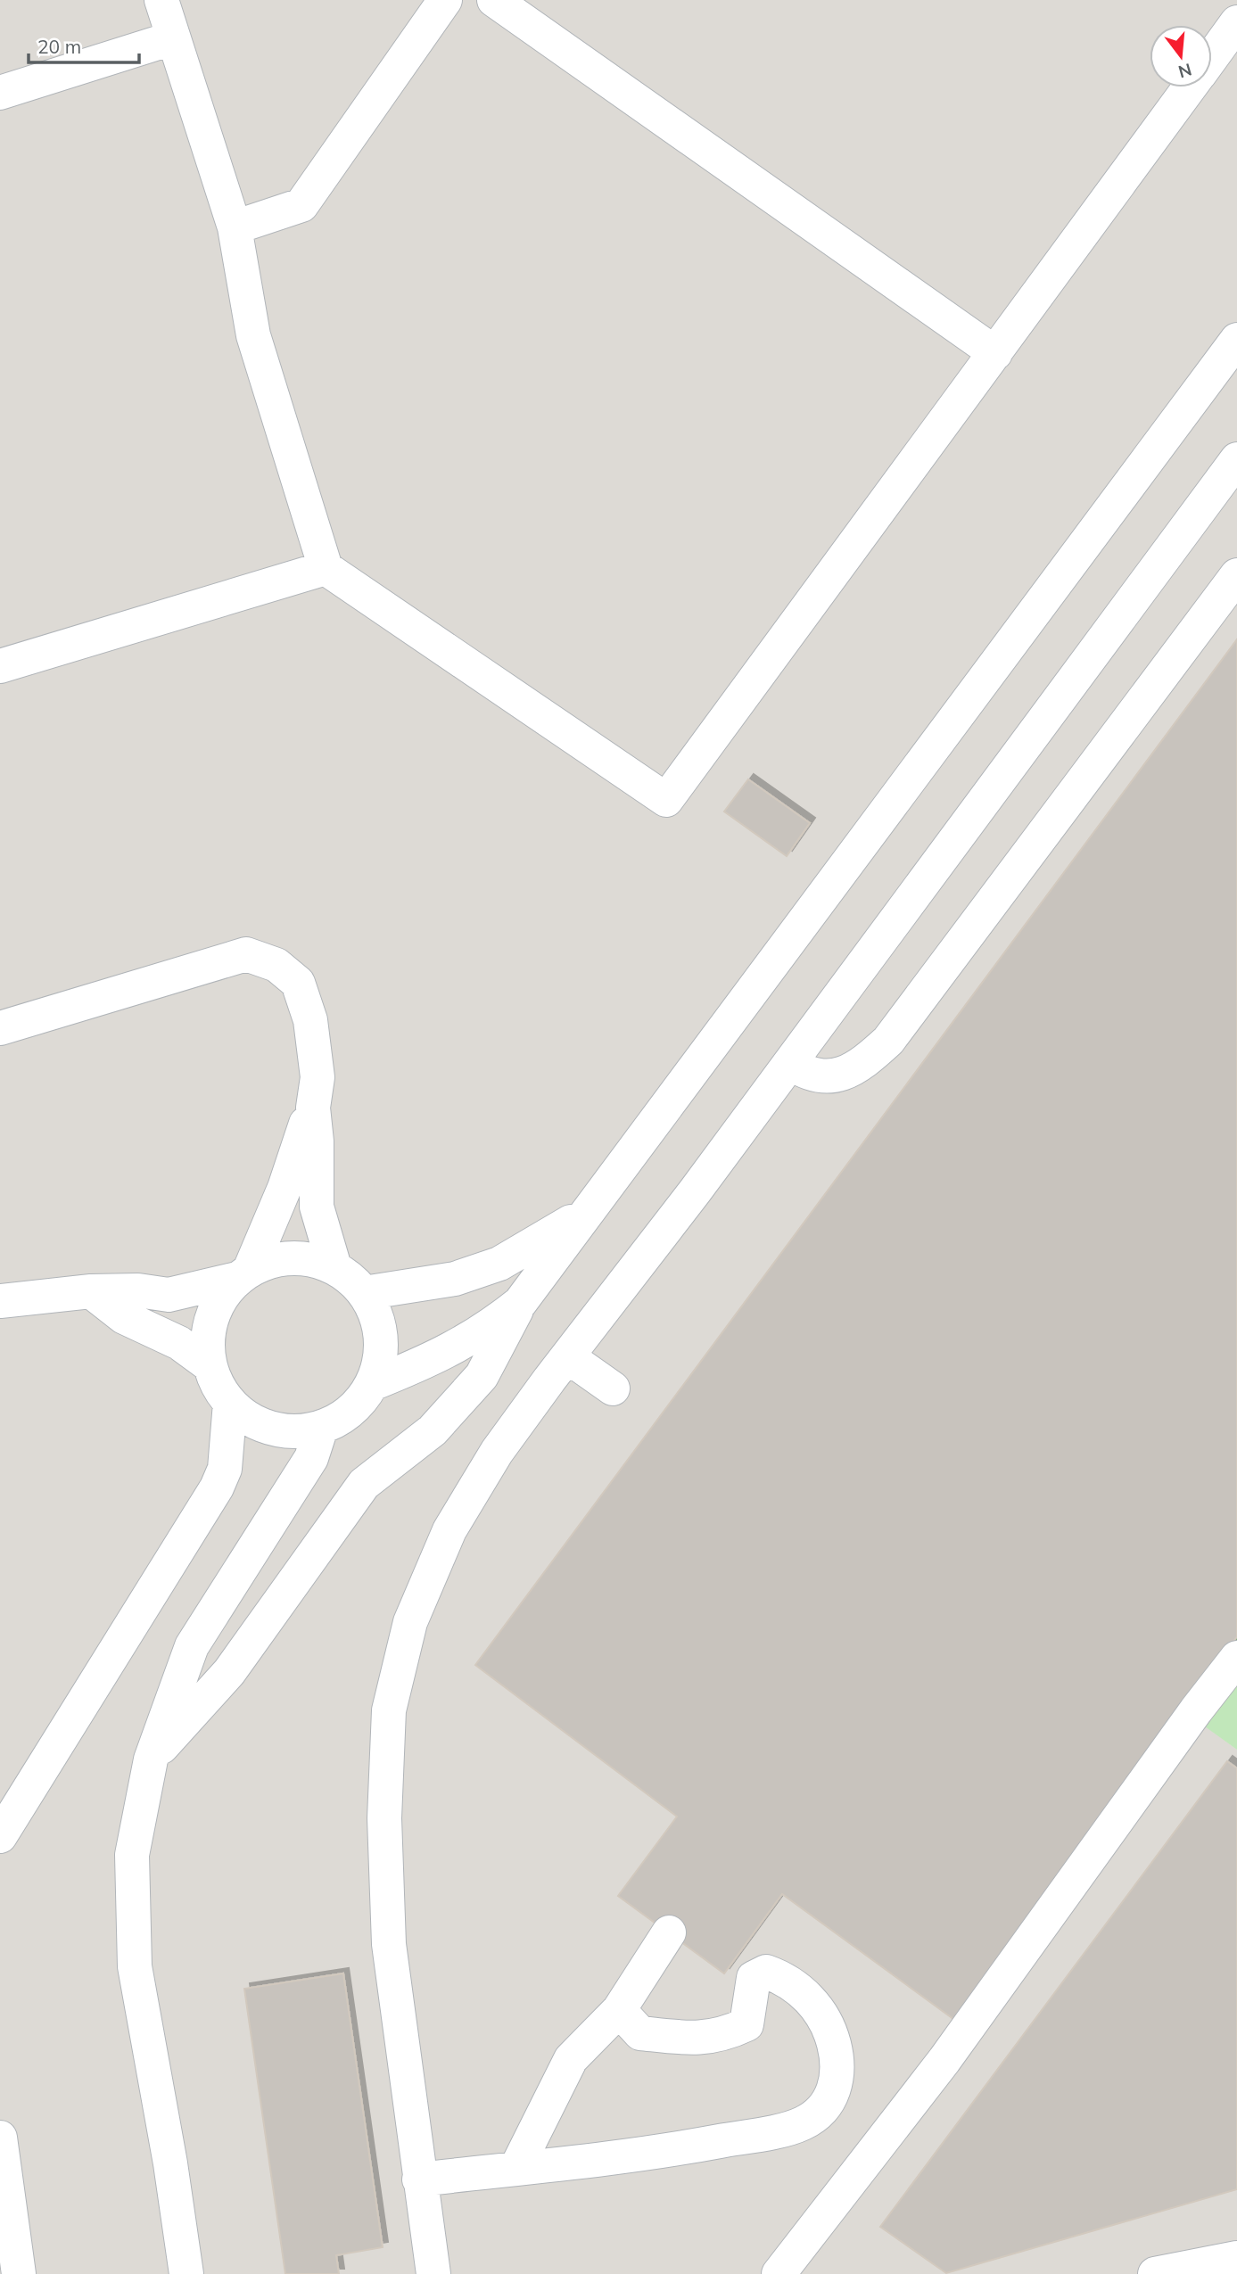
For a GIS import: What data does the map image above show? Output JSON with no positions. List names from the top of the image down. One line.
{"scale_bar":"20 m","north":"bottom"}
